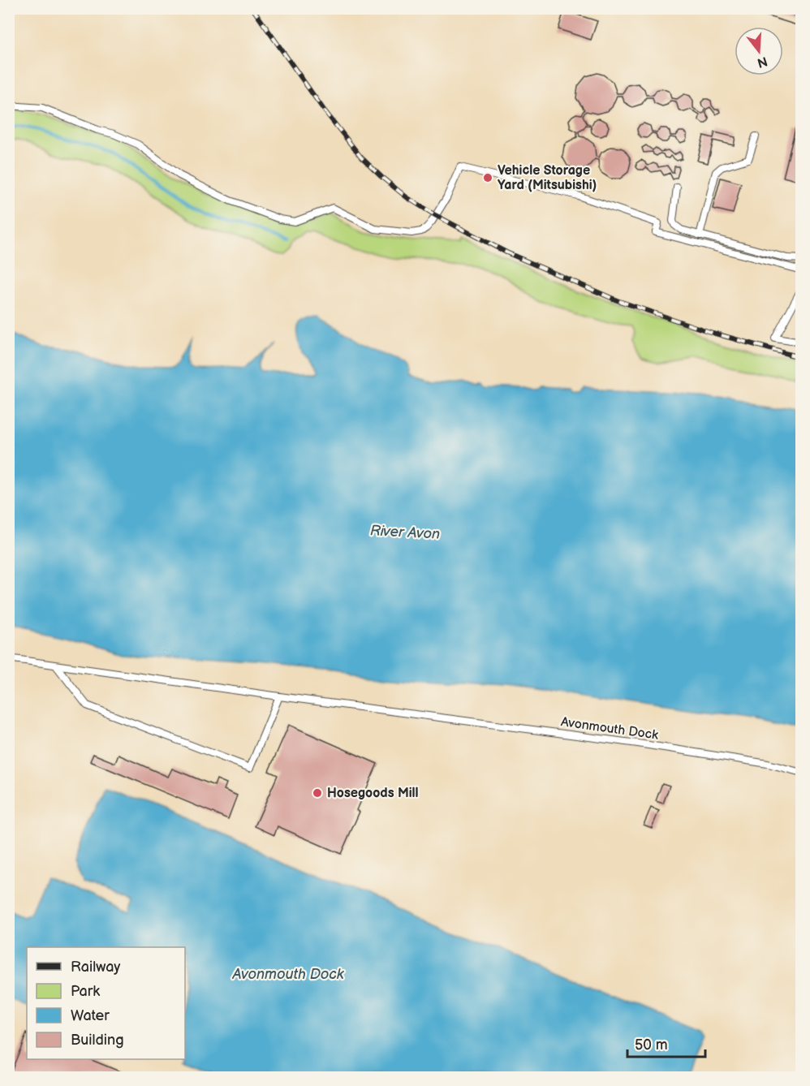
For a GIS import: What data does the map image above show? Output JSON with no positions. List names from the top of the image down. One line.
{"streets":{"lane":["Avonmouth Dock"]},"water":["River Avon","Avonmouth Dock"],"places":["Vehicle Storage Yard (Mitsubishi)","Hosegoods Mill"],"legend":["Railway","Park","Water","Building"],"scale_bar":"50 m","north":"bottom"}
